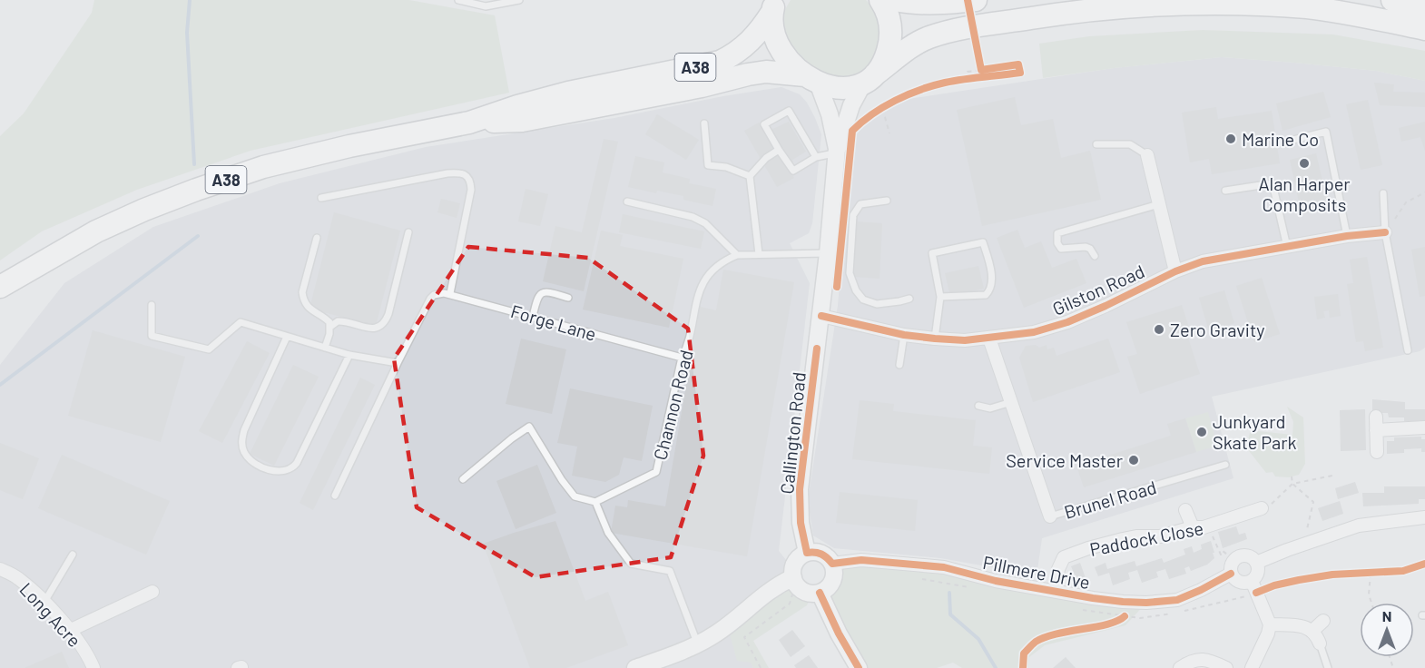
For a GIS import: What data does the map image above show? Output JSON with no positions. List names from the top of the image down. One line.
{"streets":{"highway":["A38"],"main road":["Callington Road"],"street":["Gilston Road","Brunel Road","Paddock Close","Pillmere Drive","Long Acre"],"lane":["Forge Lane","Channon Road"]},"crossings":[["A38","Callington Road"],["Gilston Road","Callington Road"],["Gilston Road","Brunel Road"],["Forge Lane","Channon Road"],["Channon Road","Callington Road"],["Callington Road","Pillmere Drive"],["Paddock Close","Pillmere Drive"]],"places":["Marine Co","Alan Harper Composits","Zero Gravity","Junkyard Skate Park","Service Master"],"north":"top"}
